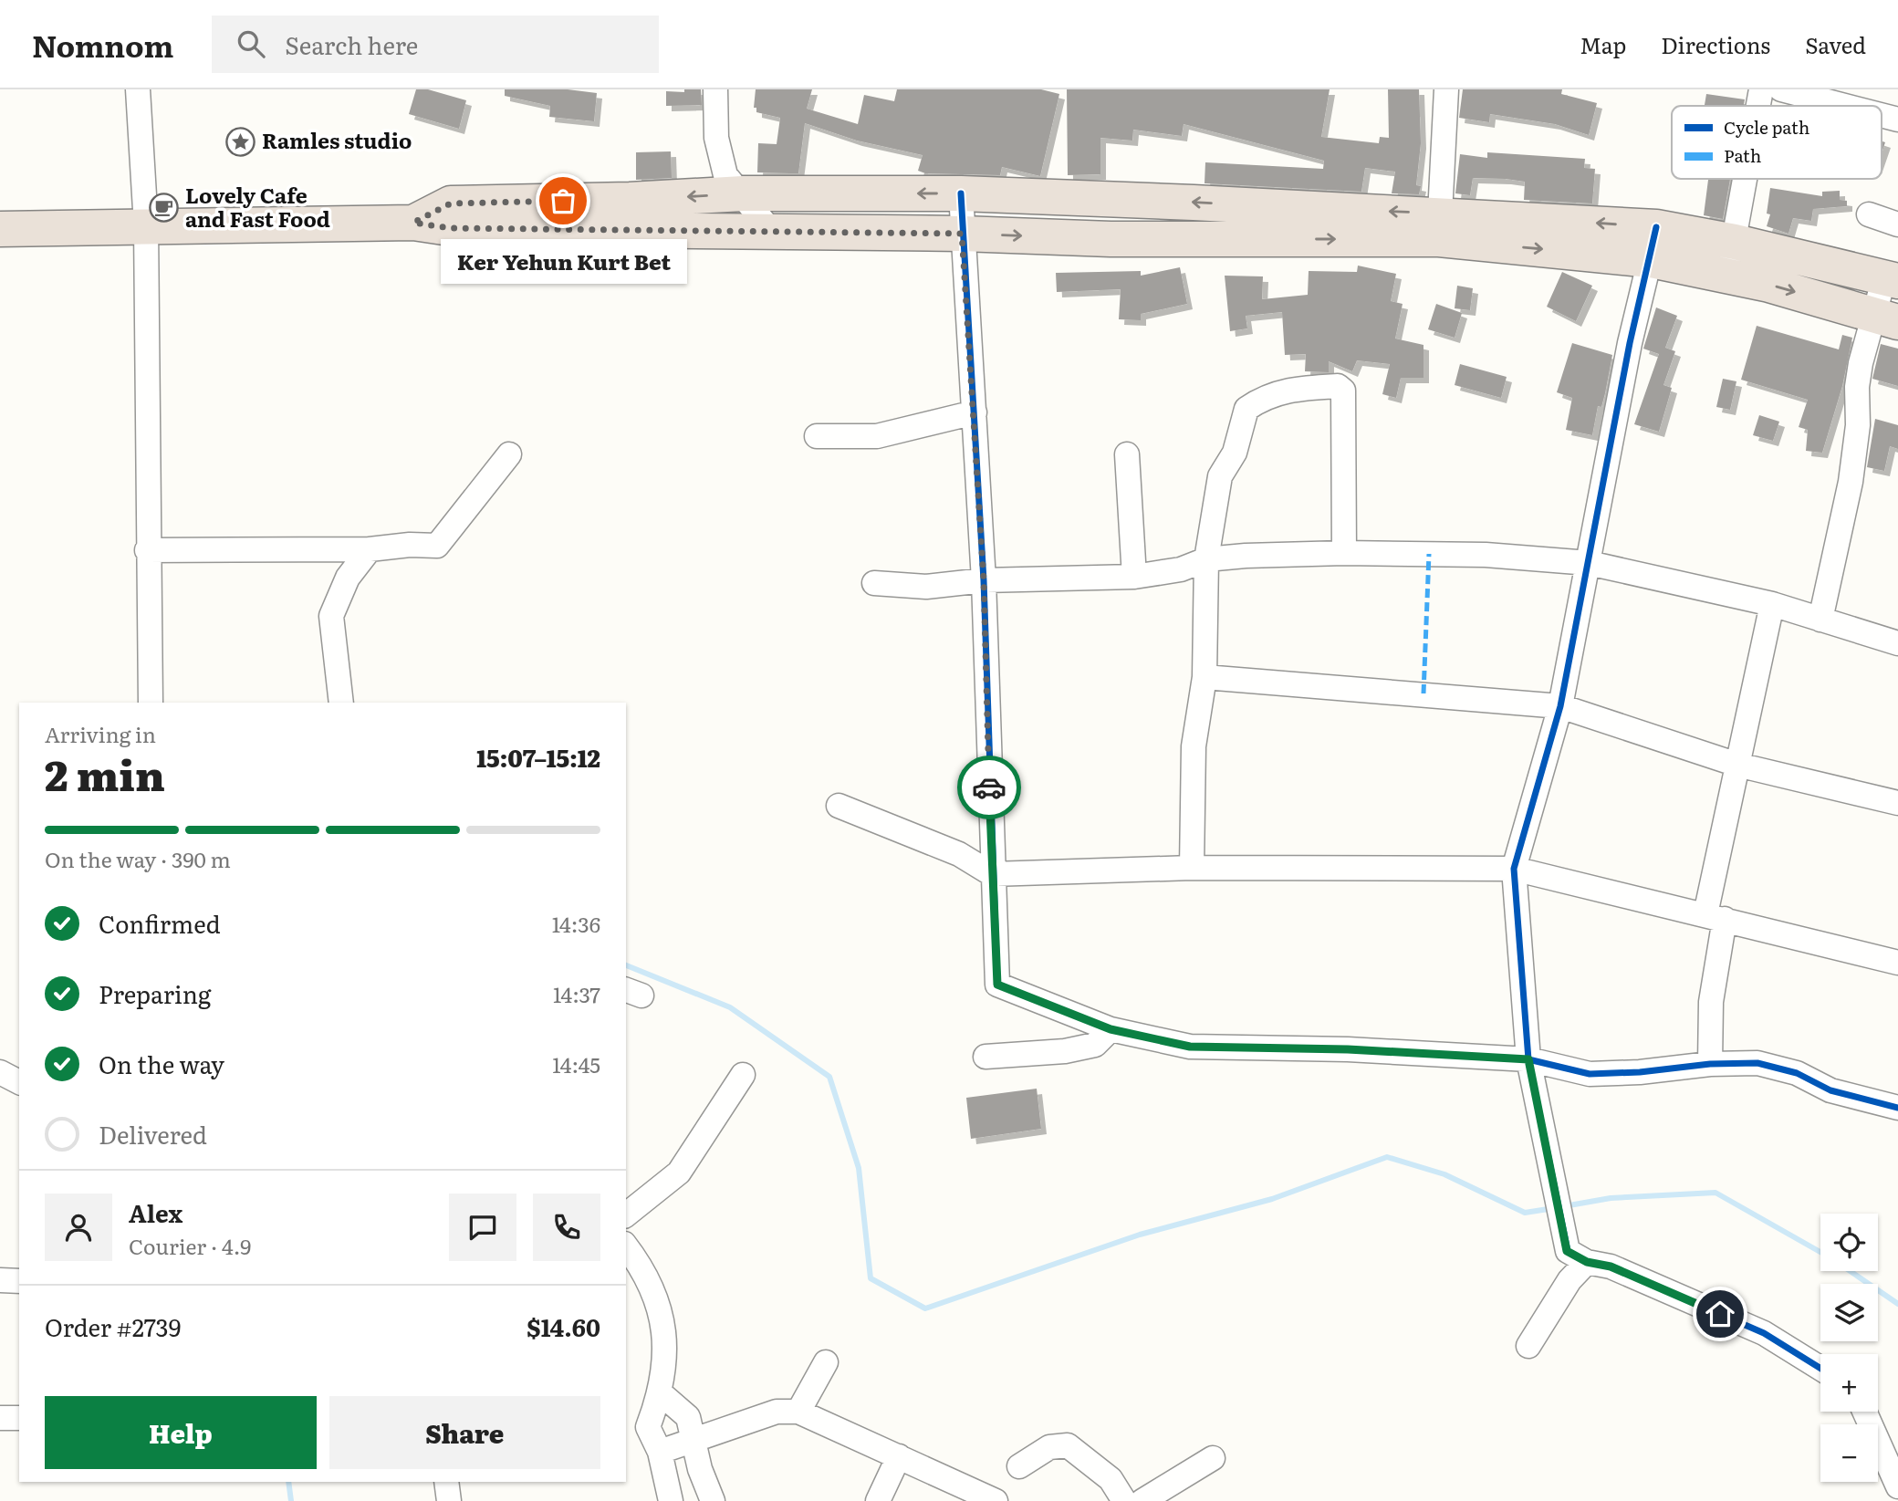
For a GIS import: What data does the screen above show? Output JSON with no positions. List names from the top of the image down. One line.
{"places":{"place":["Ramles studio"],"other":["Ker Yehun Kurt Bet"],"cafe":["Lovely Cafe and Fast Food"]},"legend":["Cycle path","Path"],"page":{"header":"Nomnom","search":"Search here","nav":["Map","Directions","Saved"],"bubble":"Ker Yehun Kurt Bet","heading":["2 min","Arriving in","15:07–15:12"],"panel":["Alex","Courier · 4.9","Order #2739","$14.60"],"bar":"On the way · 390 m","list":[["Confirmed","14:36"],["Preparing","14:37"],["On the way","14:45"],"Delivered"],"map_buttons":["+","−"],"buttons":["Help","Share"]}}
